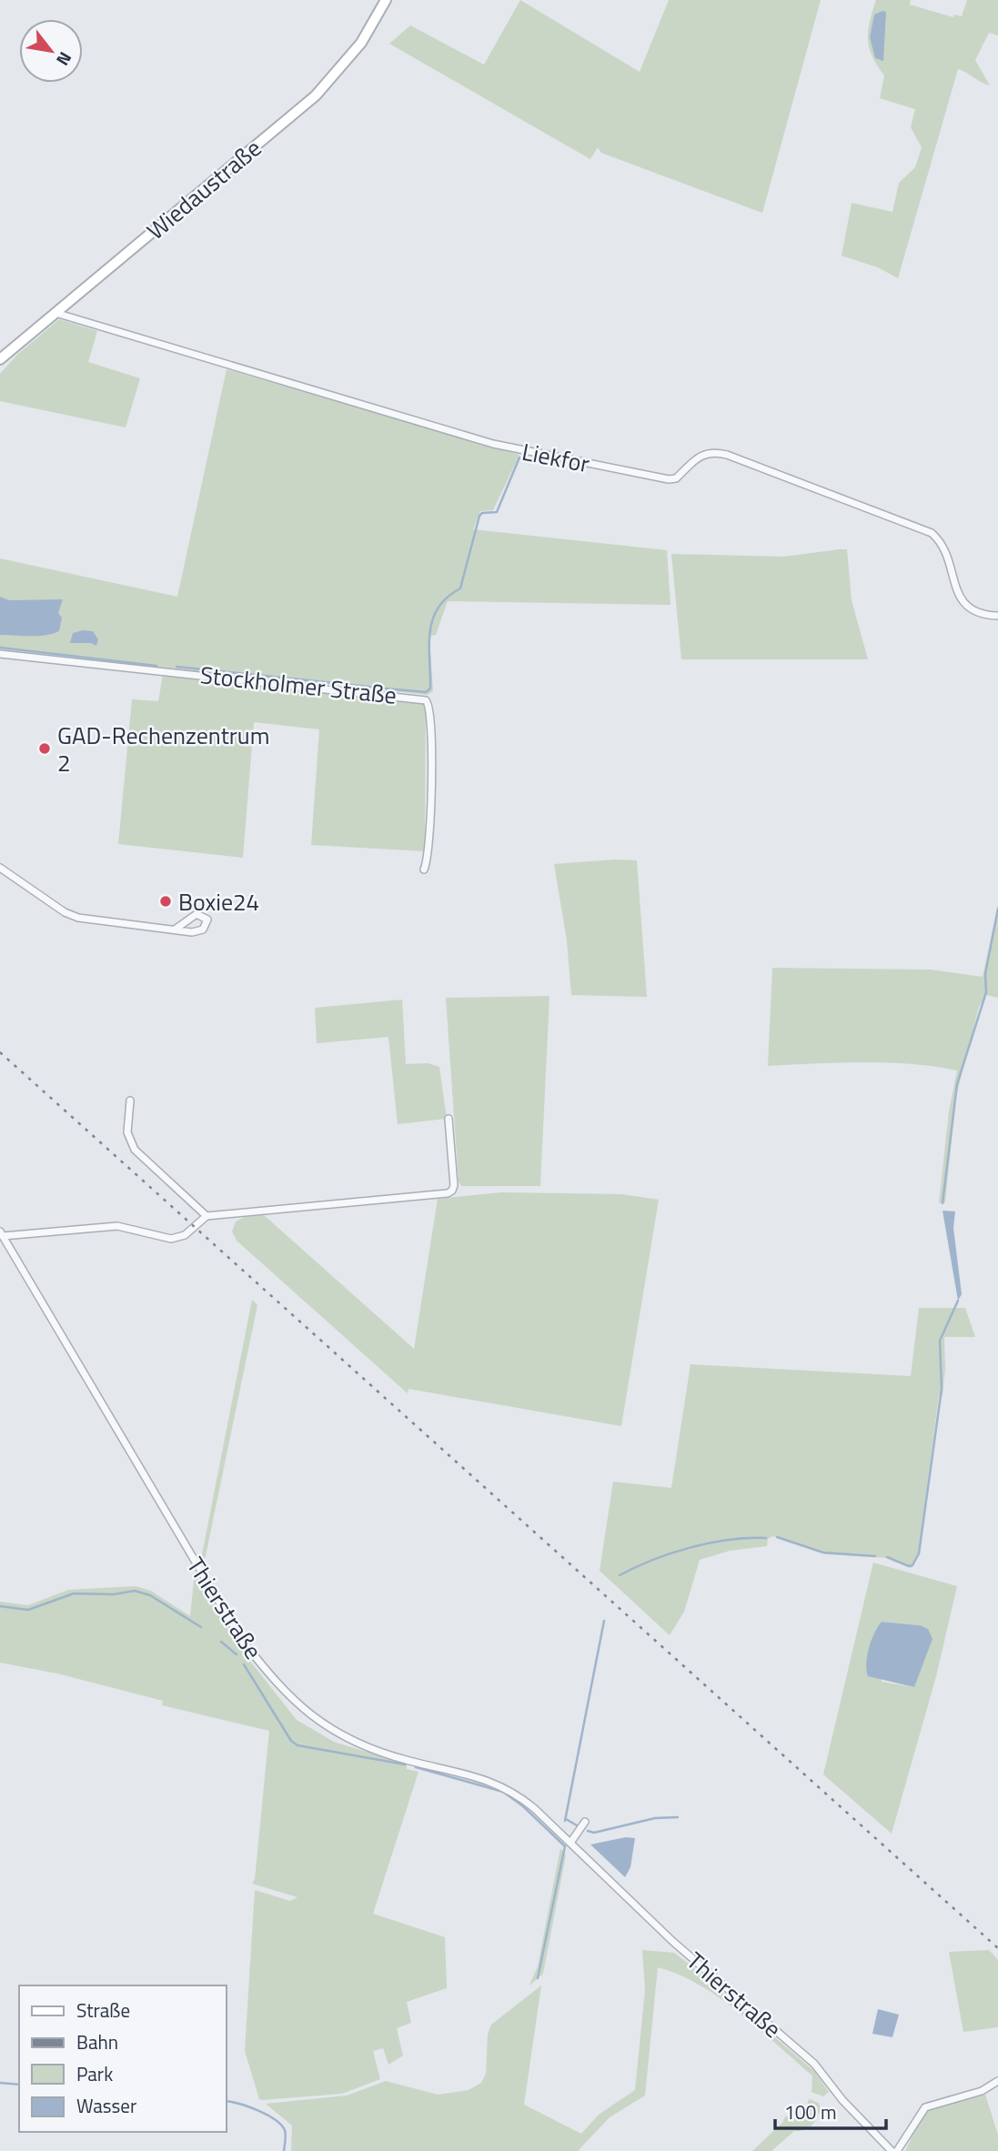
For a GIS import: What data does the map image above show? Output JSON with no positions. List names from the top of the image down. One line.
{"streets":{"main road":["Wiedaustraße"],"street":["Liekfor","Stockholmer Straße","Thierstraße"]},"crossings":[["Wiedaustraße","Liekfor"]],"places":["GAD-Rechenzentrum 2","Boxie24"],"legend":["Straße","Bahn","Park","Wasser"],"scale_bar":"100 m","north":"bottom right"}
